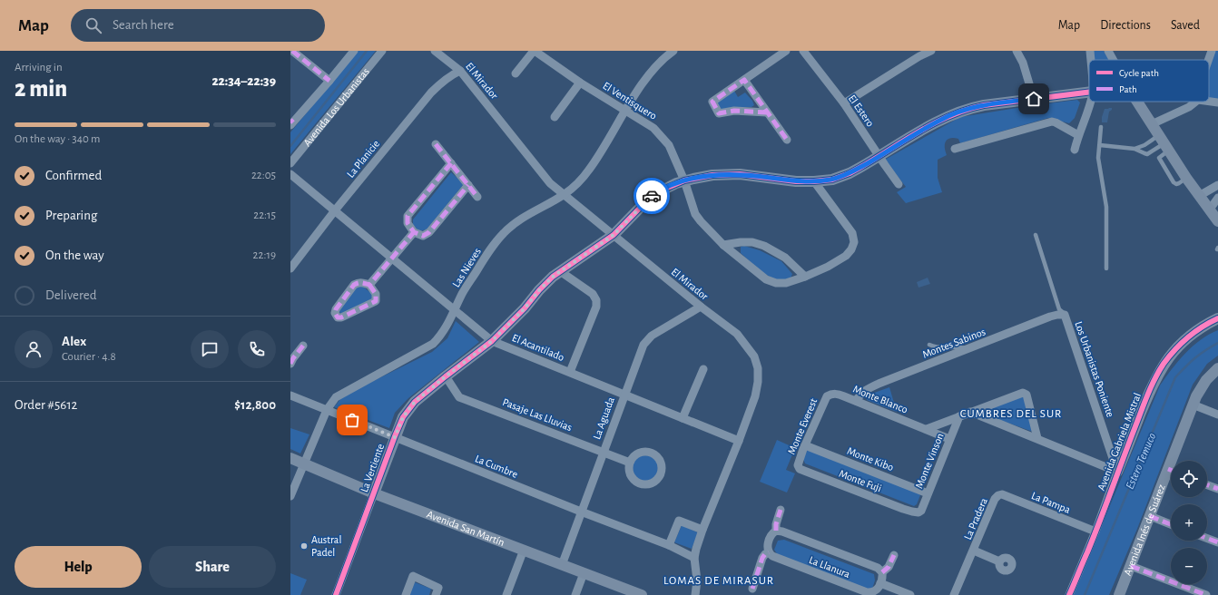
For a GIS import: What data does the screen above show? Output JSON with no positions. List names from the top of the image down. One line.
{"streets":{"street":["El Mirador","El Ventisquero","Avenida Los Urbanistas","El Estero","La Planicie","Las Nieves","Montes Sabinos","El Acantilado","Los Urbanistas Poniente","Monte Blanco","Pasaje Las Lluvias","La Aguada","Monte Everest","Avenida Gabriela Mistral","Monte Kibo","Monte Vinson","La Cumbre","La Vertiente","Monte Fuji","La Pampa","La Pradera","Avenida San Martín","Avenida Inés de Suárez","La Llanura"]},"crossings":[["El Mirador","La Planicie"],["El Mirador","Las Nieves"],["El Mirador","El Acantilado"],["El Mirador","La Aguada"],["El Mirador","La Cumbre"],["El Mirador","La Vertiente"],["El Ventisquero","Las Nieves"],["El Ventisquero","La Vertiente"],["El Estero","La Vertiente"],["La Planicie","El Acantilado"],["Las Nieves","El Acantilado"],["Las Nieves","La Cumbre"],["Las Nieves","Avenida San Martín"],["Montes Sabinos","Los Urbanistas Poniente"],["Montes Sabinos","Monte Blanco"],["El Acantilado","La Aguada"],["El Acantilado","La Vertiente"],["Los Urbanistas Poniente","Avenida Gabriela Mistral"],["Monte Blanco","Monte Everest"],["Monte Blanco","Monte Vinson"],["Pasaje Las Lluvias","La Aguada"],["Pasaje Las Lluvias","La Vertiente"],["La Aguada","La Cumbre"],["La Aguada","Avenida San Martín"],["Monte Everest","Monte Kibo"],["Monte Everest","Monte Fuji"],["Avenida Gabriela Mistral","La Pampa"],["Monte Kibo","Monte Vinson"],["Monte Vinson","Monte Fuji"],["La Cumbre","La Vertiente"],["La Vertiente","Avenida San Martín"],["La Pampa","La Pradera"]],"districts":["CUMBRES DEL SUR","LOMAS DE MIRASUR"],"water":["Estero Temuco"],"places":["Austral Padel"],"legend":["Cycle path","Path"],"page":{"header":"Map","search":"Search here","nav":["Map","Directions","Saved"],"heading":["2 min","Arriving in","22:34–22:39"],"panel":["Alex","Courier · 4.8","Order #5612","$12,800"],"bar":"On the way · 340 m","list":[["Confirmed","22:05"],["Preparing","22:15"],["On the way","22:19"],"Delivered"],"map_buttons":["+","−"],"buttons":["Help","Share"]}}
